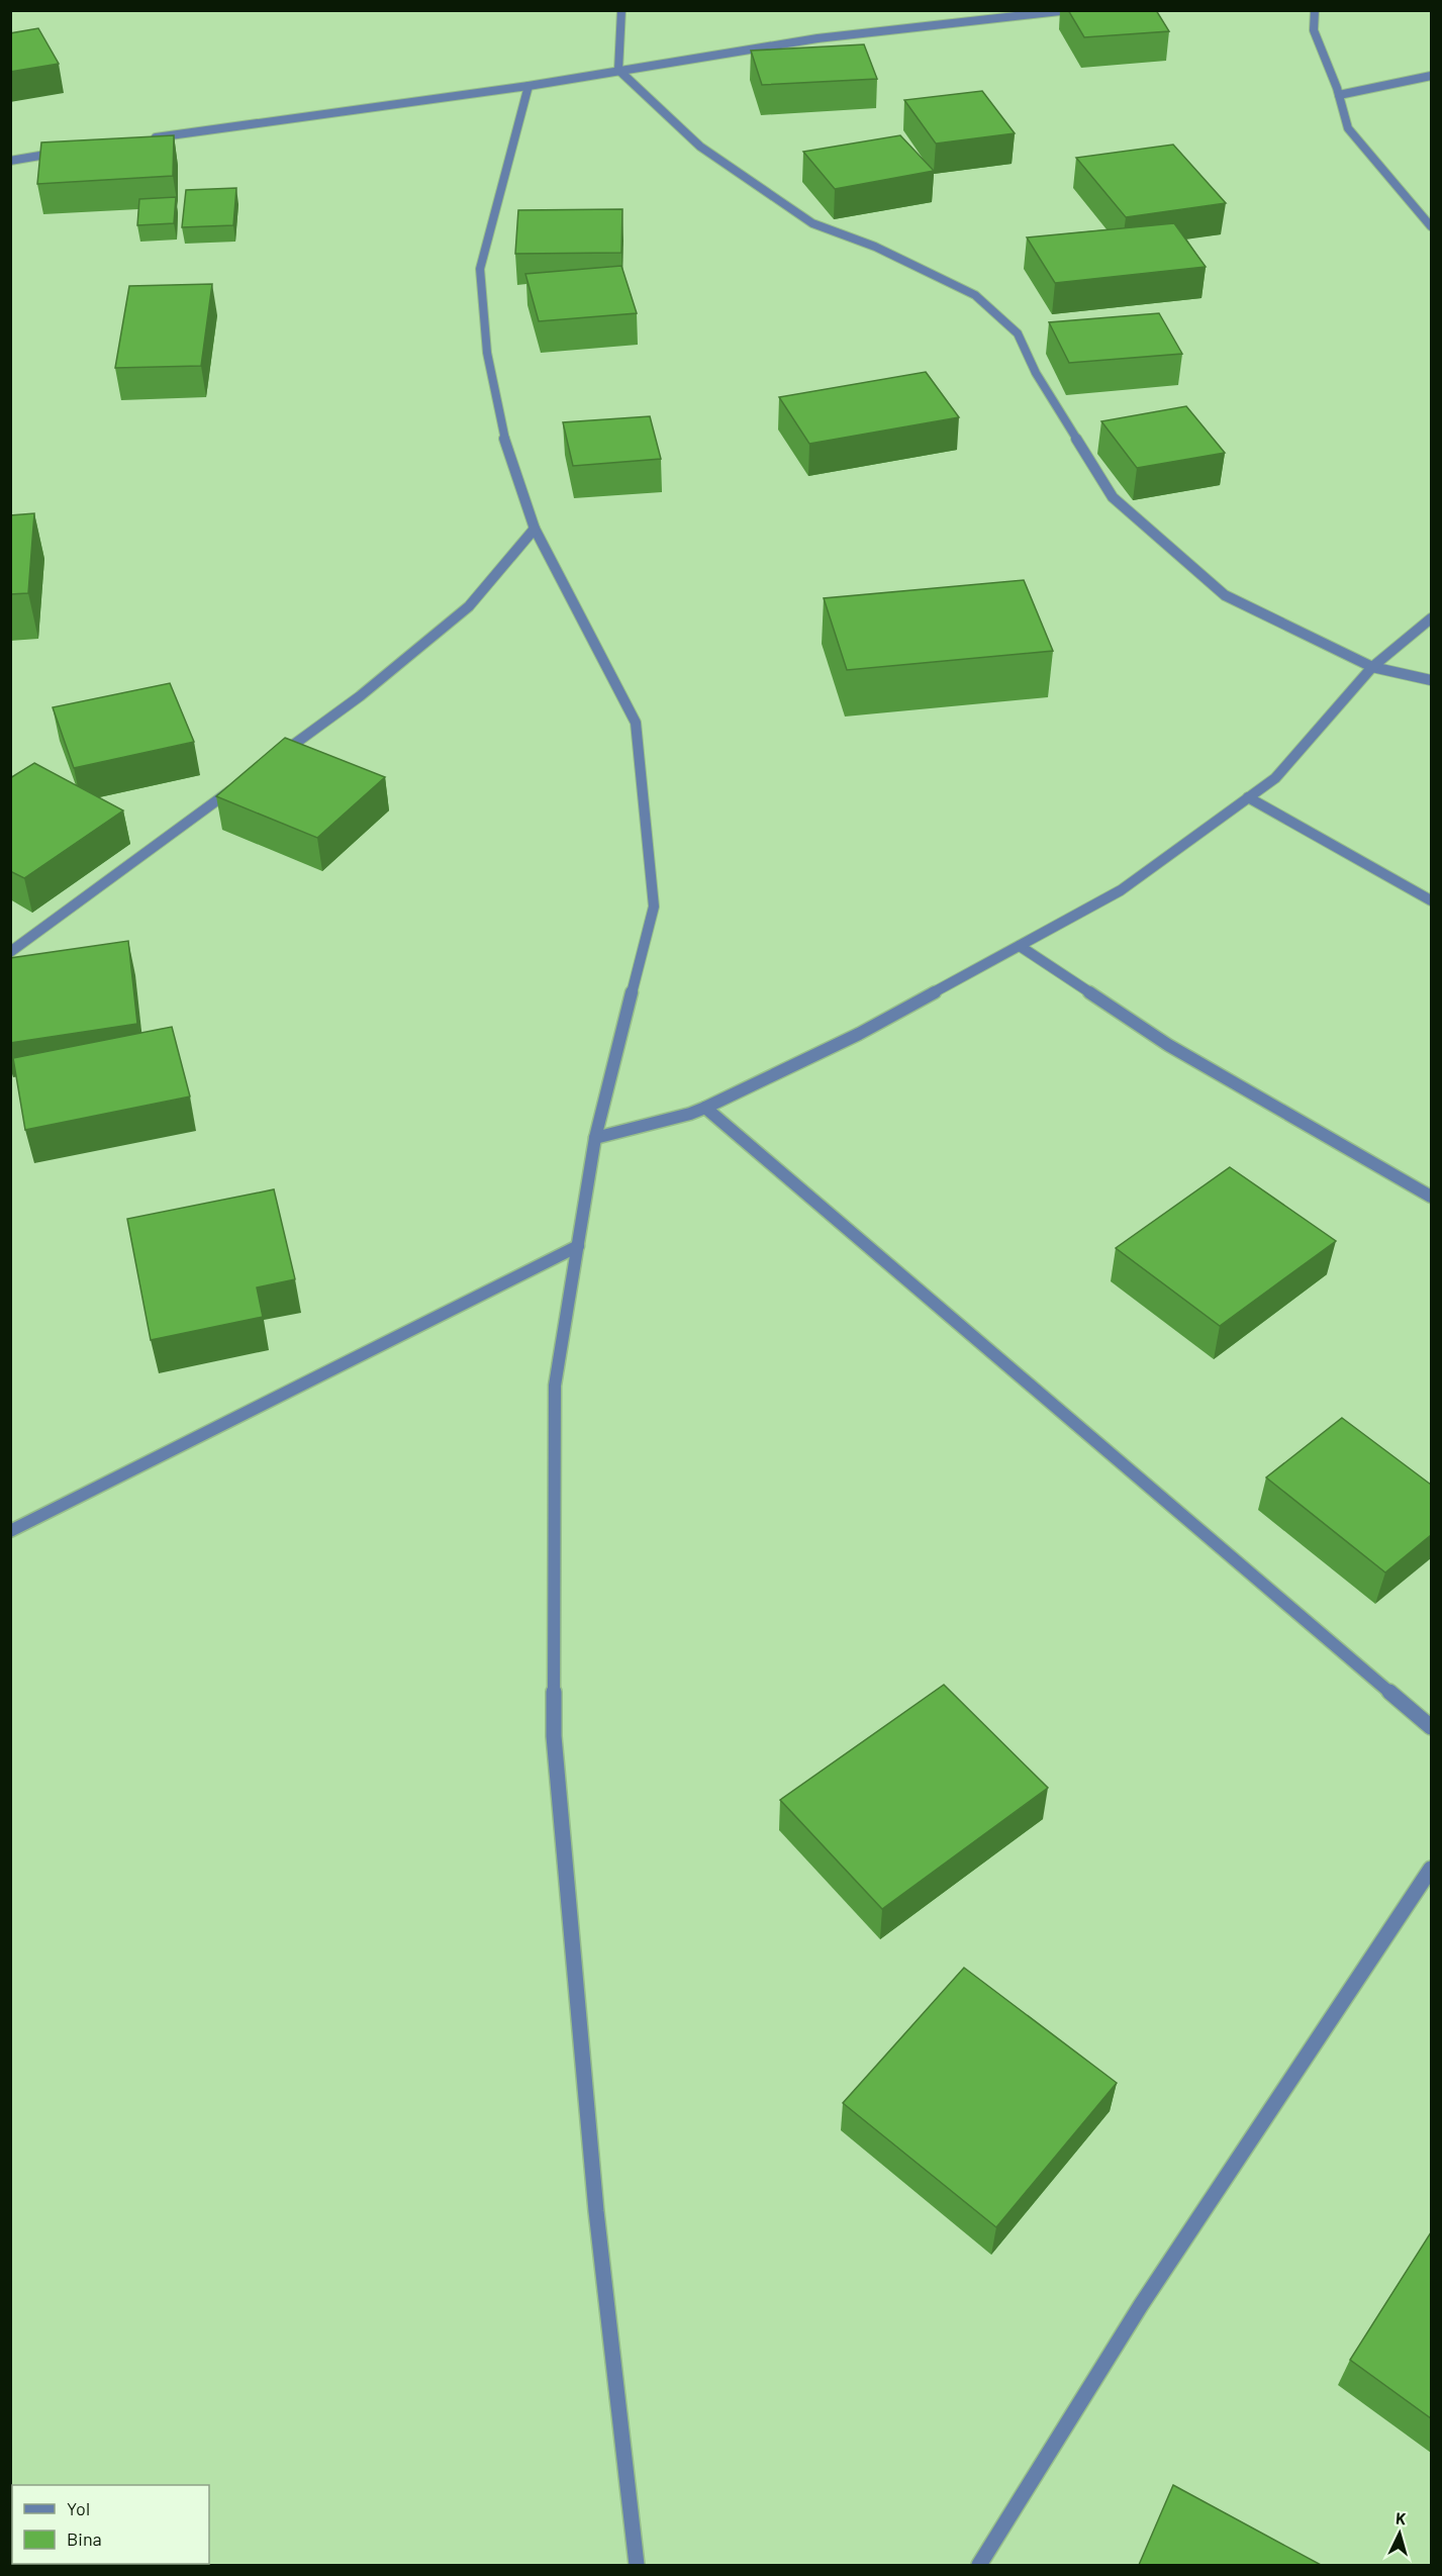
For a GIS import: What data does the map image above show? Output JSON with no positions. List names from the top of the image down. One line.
{"legend":["Yol","Bina"],"north":"top"}
